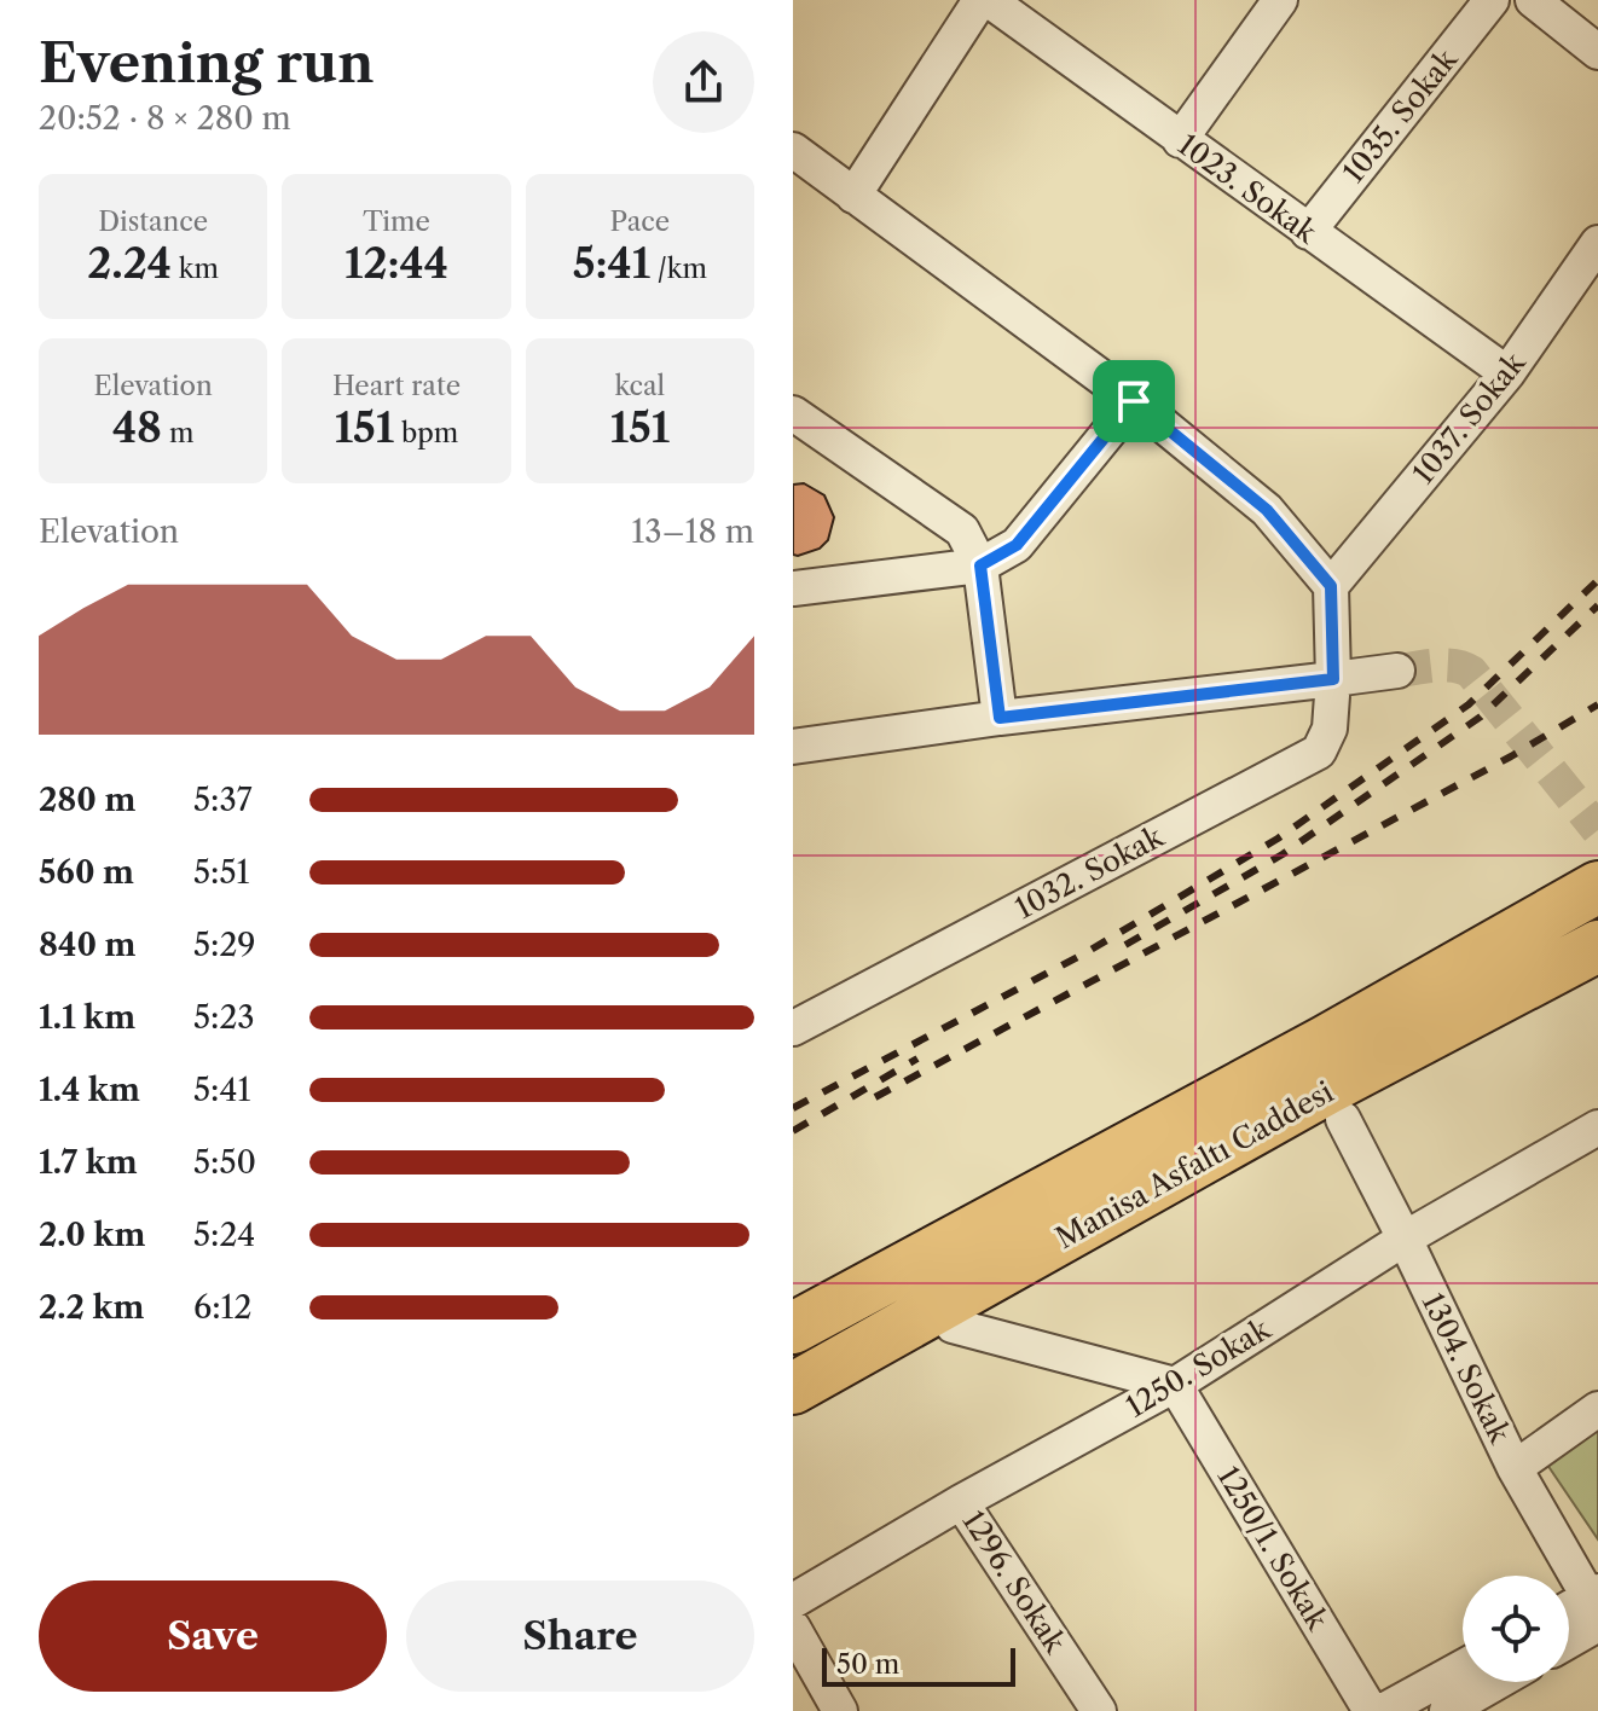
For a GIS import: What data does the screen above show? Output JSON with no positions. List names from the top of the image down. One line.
{"streets":{"highway":["Manisa Asfaltı Caddesi"],"street":["1035. Sokak","1023. Sokak","1037. Sokak","1032. Sokak","1250. Sokak","1304. Sokak","1250/1. Sokak","1296. Sokak"]},"crossings":[["1035. Sokak","1023. Sokak"],["1023. Sokak","1037. Sokak"],["1250. Sokak","1304. Sokak"],["1250. Sokak","1250/1. Sokak"],["1250. Sokak","1296. Sokak"]],"scale_bar":"50 m","page":{"heading":["Evening run","20:52 · 8 × 280 m"],"stats":[["Distance","2.24 km"],["Time","12:44"],["Pace","5:41 /km"],["Elevation","48 m"],["Heart rate","151 bpm"],["kcal","151"]],"chart":["Elevation","13–18 m"],"list":[{"name":"280 m","note":"5:37"},{"name":"560 m","note":"5:51"},{"name":"840 m","note":"5:29"},{"name":"1.1 km","note":"5:23"},{"name":"1.4 km","note":"5:41"},{"name":"1.7 km","note":"5:50"},{"name":"2.0 km","note":"5:24"},{"name":"2.2 km","note":"6:12"}],"buttons":["Save","Share"],"scale":"50 m"}}
